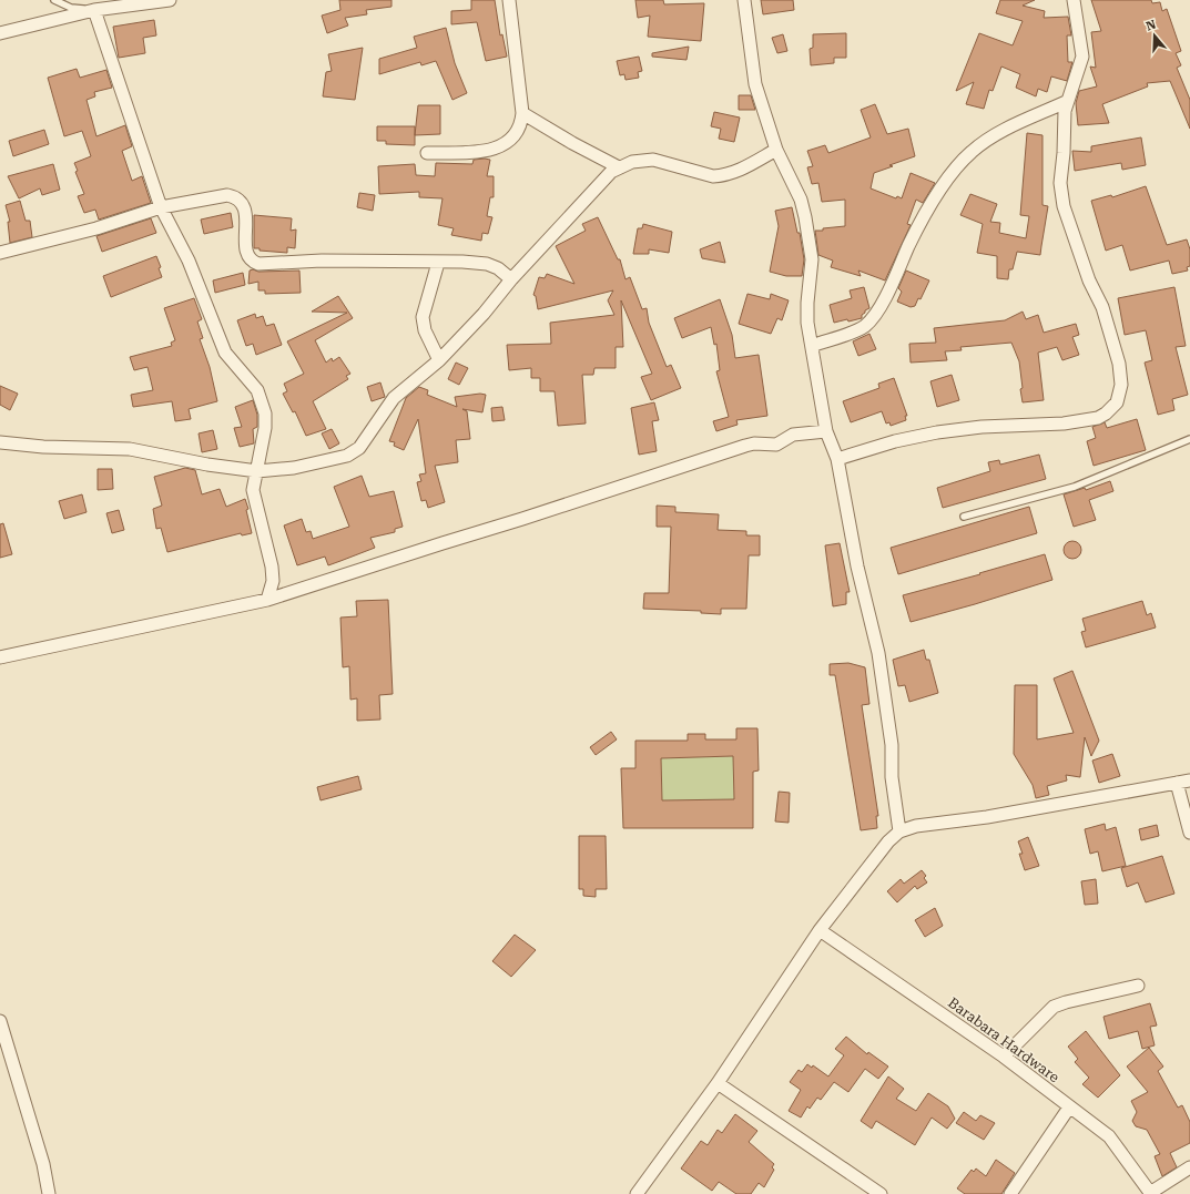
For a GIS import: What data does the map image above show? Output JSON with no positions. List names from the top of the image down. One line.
{"streets":{"street":["Barabara Hardware"]},"north":"top"}
